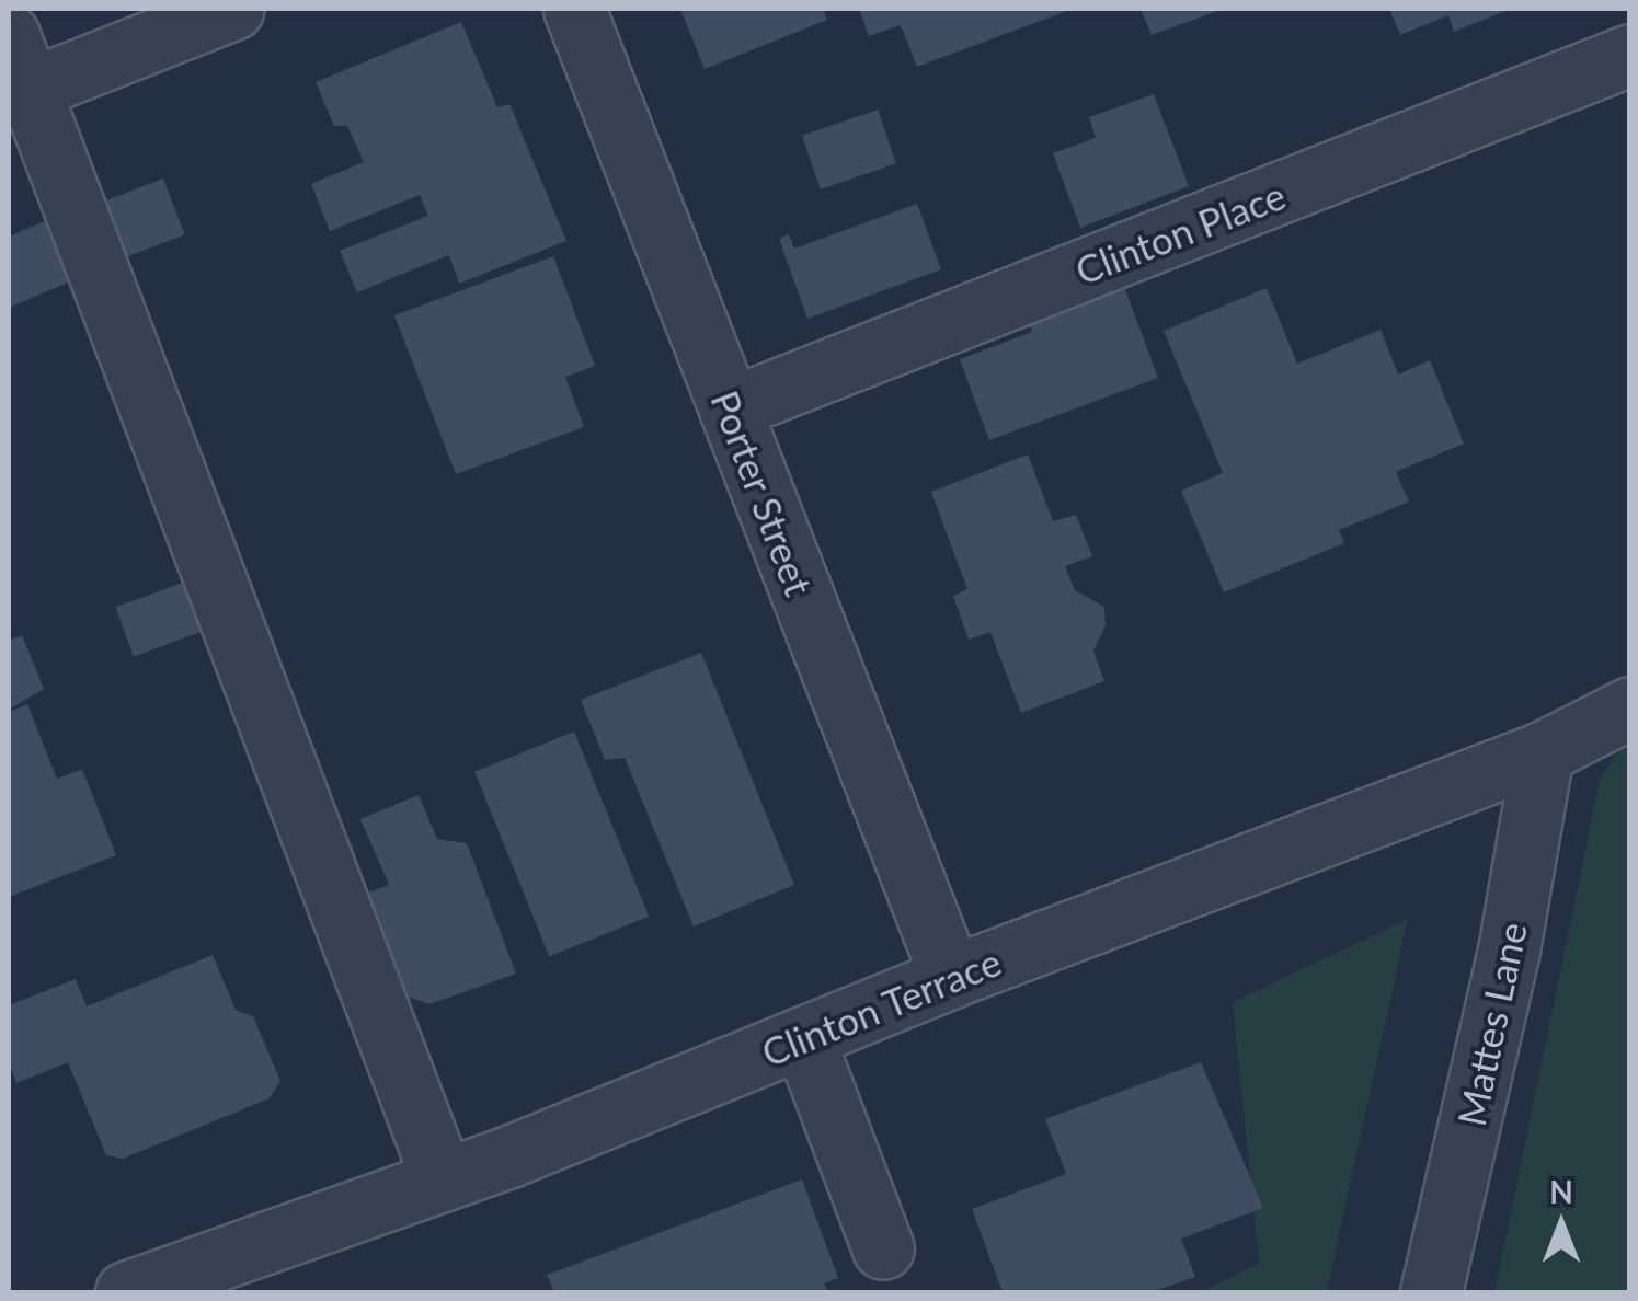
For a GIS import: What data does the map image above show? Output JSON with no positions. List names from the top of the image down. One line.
{"streets":{"street":["Clinton Place","Porter Street","Clinton Terrace","Mattes Lane"]},"crossings":[["Clinton Place","Porter Street"],["Porter Street","Clinton Terrace"],["Clinton Terrace","Mattes Lane"]],"north":"top"}
